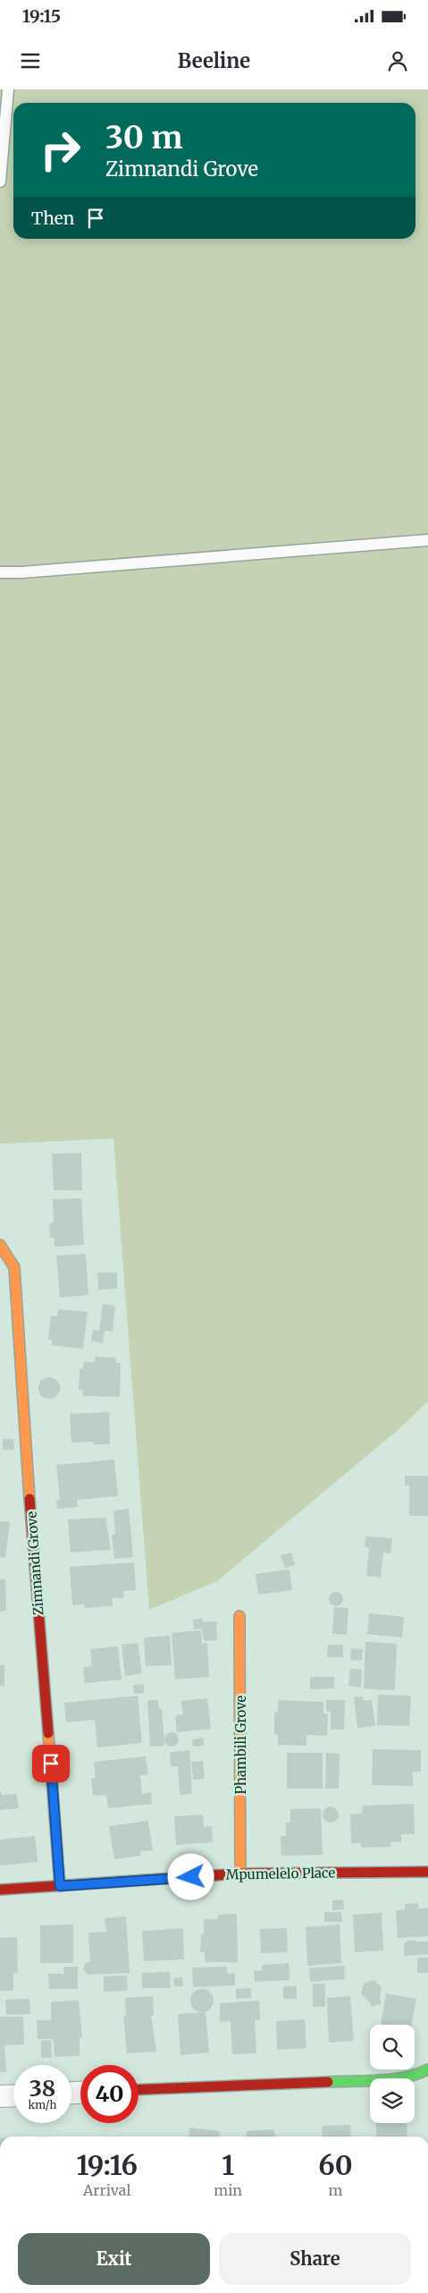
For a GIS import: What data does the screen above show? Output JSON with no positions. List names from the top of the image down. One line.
{"streets":{"street":["Zimnandi Grove","Phambili Grove","Mpumelelo Place"]},"crossings":[["Zimnandi Grove","Mpumelelo Place"],["Phambili Grove","Mpumelelo Place"]],"page":{"status":"19:15","header":"Beeline","turn":["30 m","Zimnandi Grove"],"then":"Then","speed":"38 km/h","limit":"40","eta":["19:16","Arrival","1","min","60","m"],"buttons":["Exit","Share"]}}
